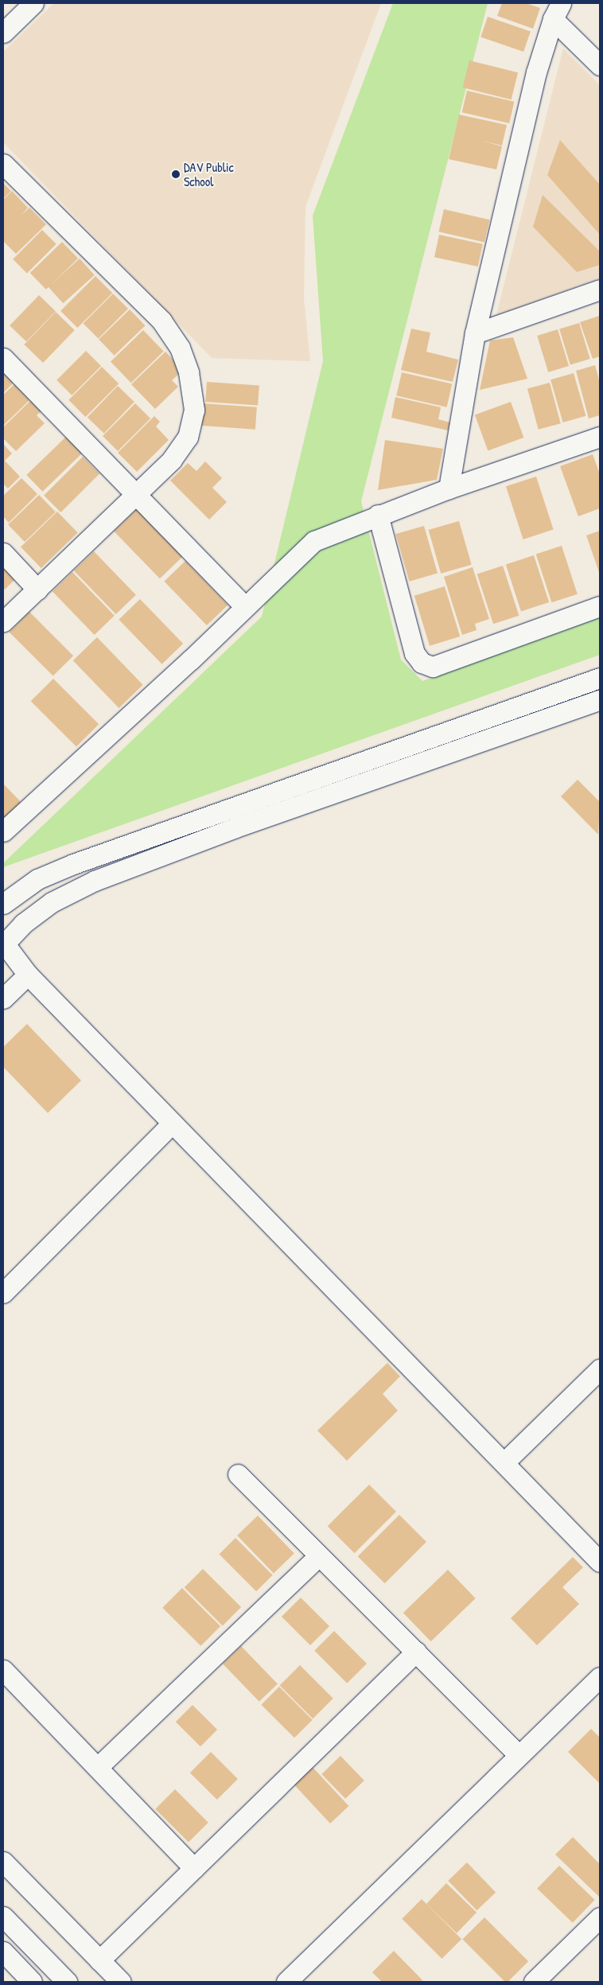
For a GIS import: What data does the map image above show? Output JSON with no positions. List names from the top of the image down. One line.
{"places":["DAV Public School"]}
